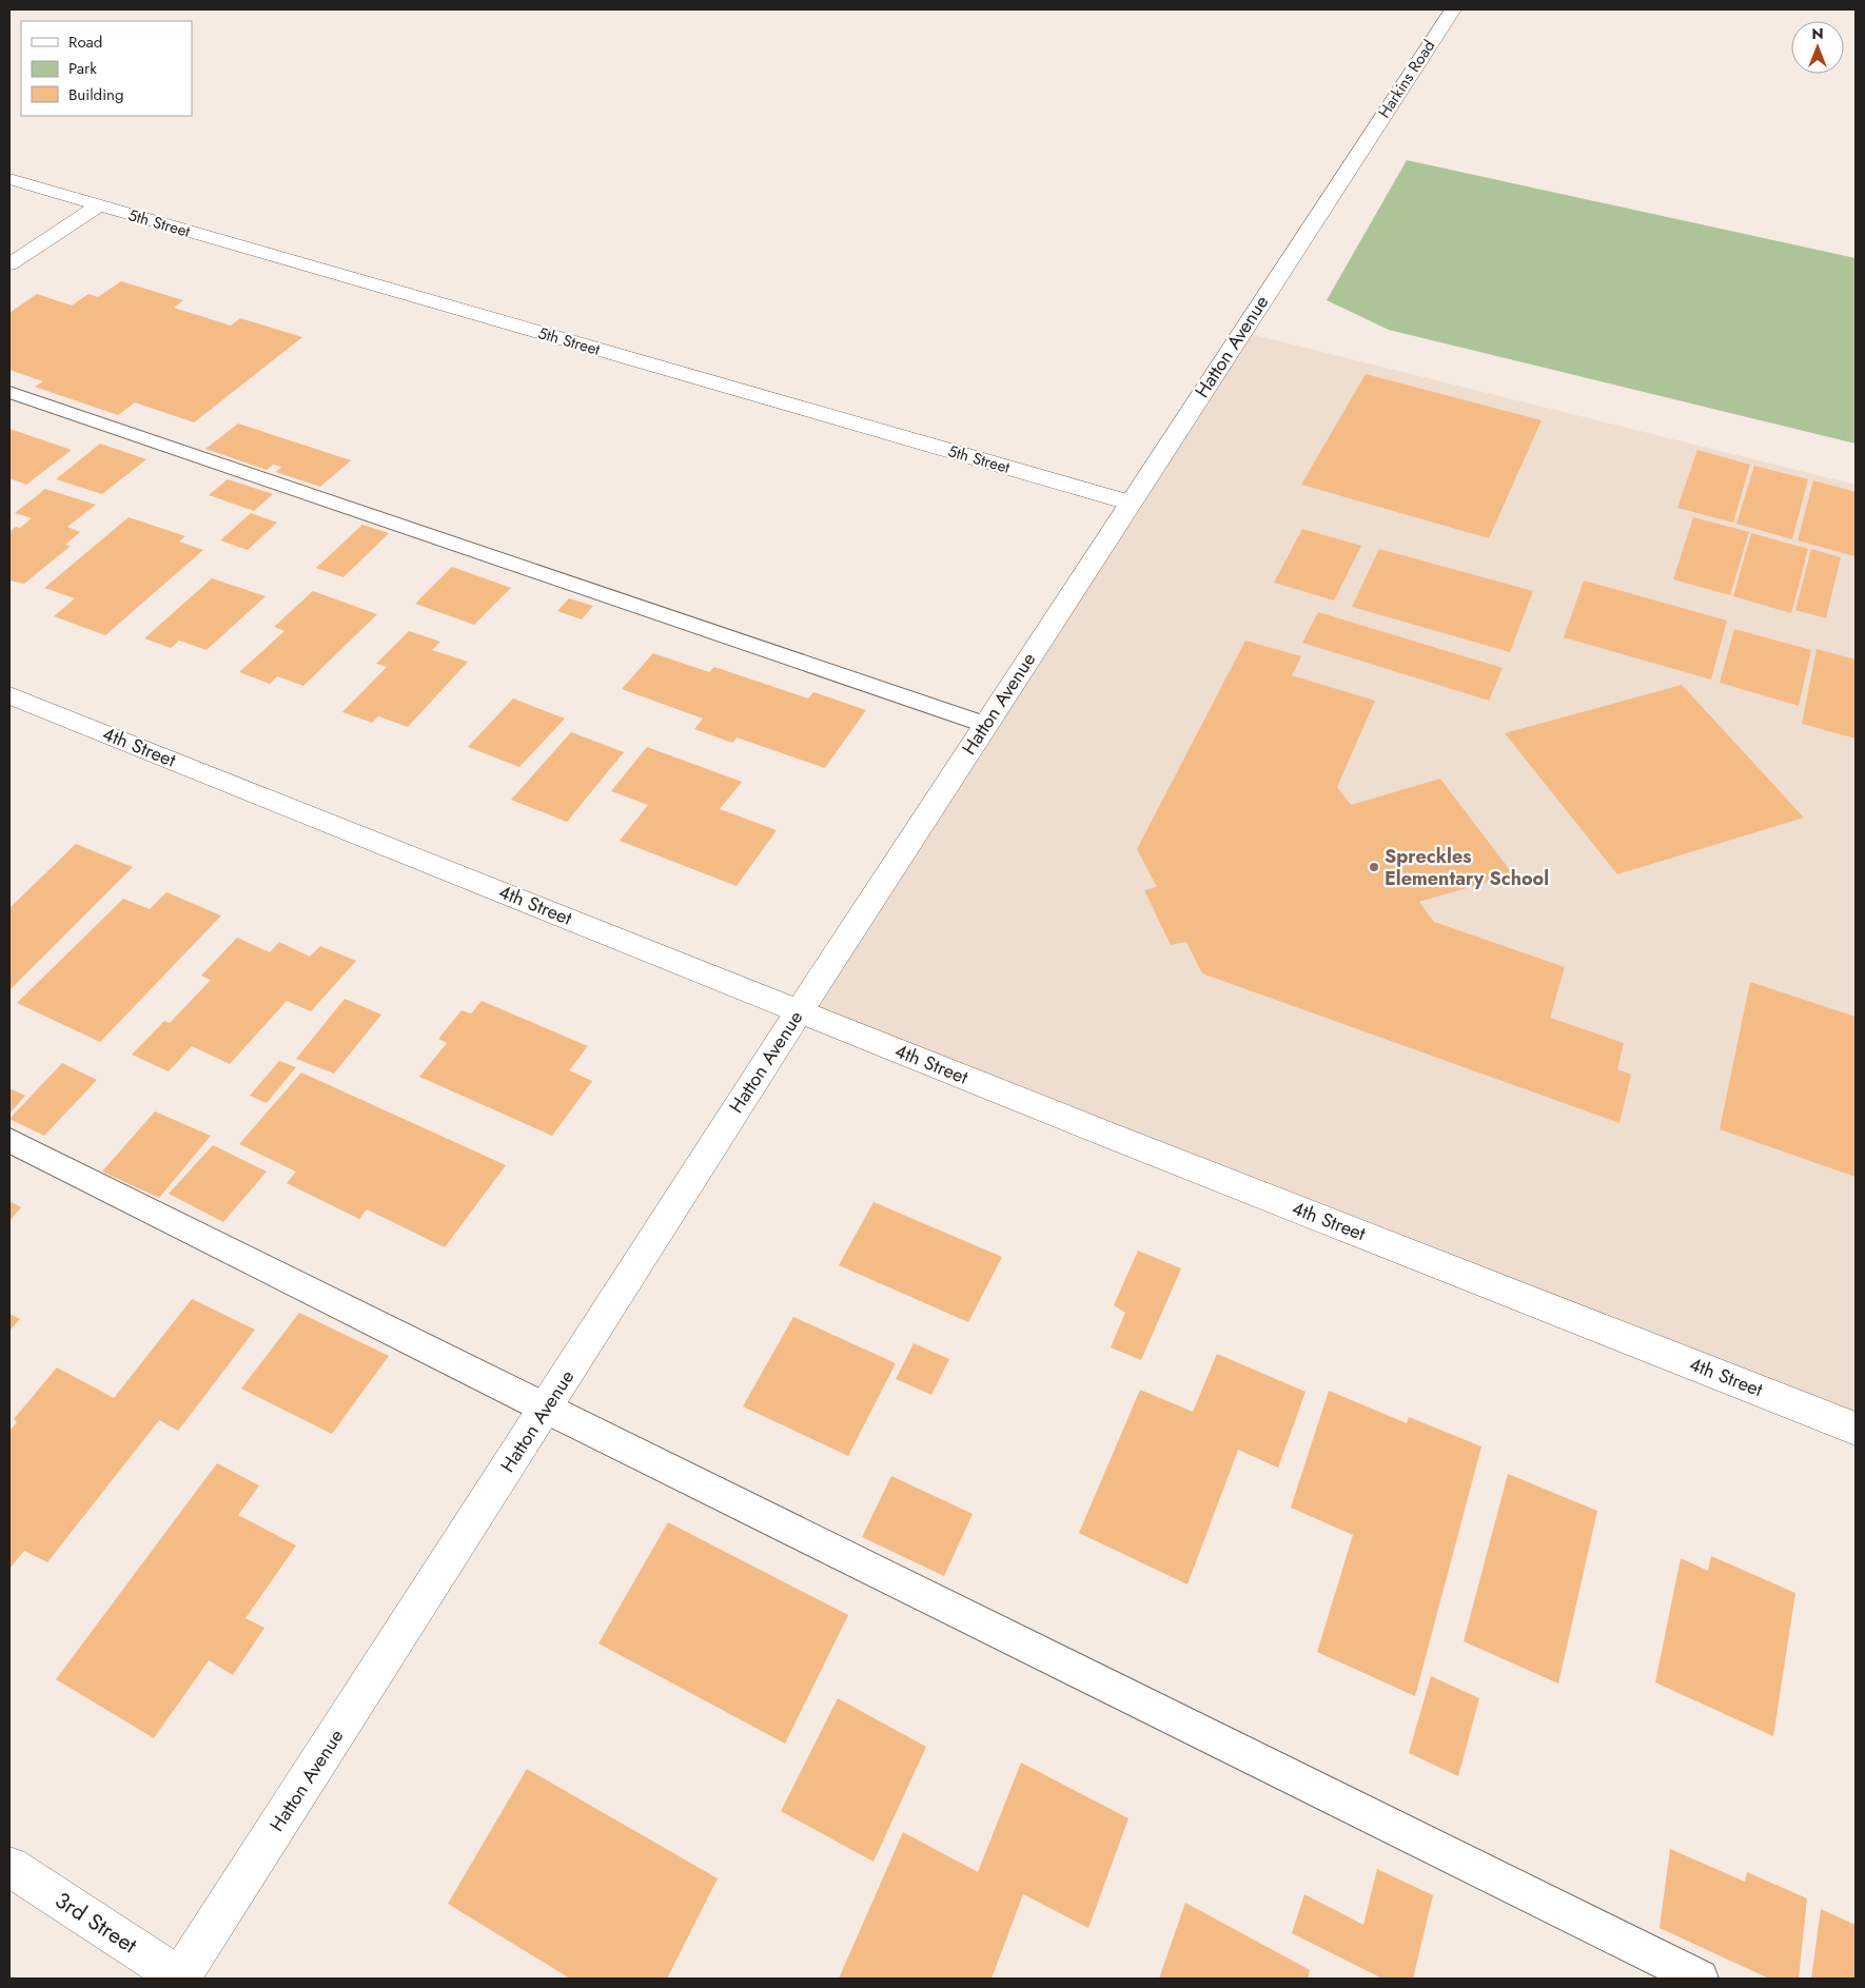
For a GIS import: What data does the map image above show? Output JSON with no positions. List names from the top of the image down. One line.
{"streets":{"street":["Harkins Road","5th Street","Hatton Avenue","4th Street","3rd Street"]},"crossings":[["Harkins Road","Hatton Avenue"],["5th Street","Hatton Avenue"],["Hatton Avenue","4th Street"],["Hatton Avenue","3rd Street"]],"places":["Spreckles Elementary School"],"legend":["Road","Park","Building"],"north":"top"}
